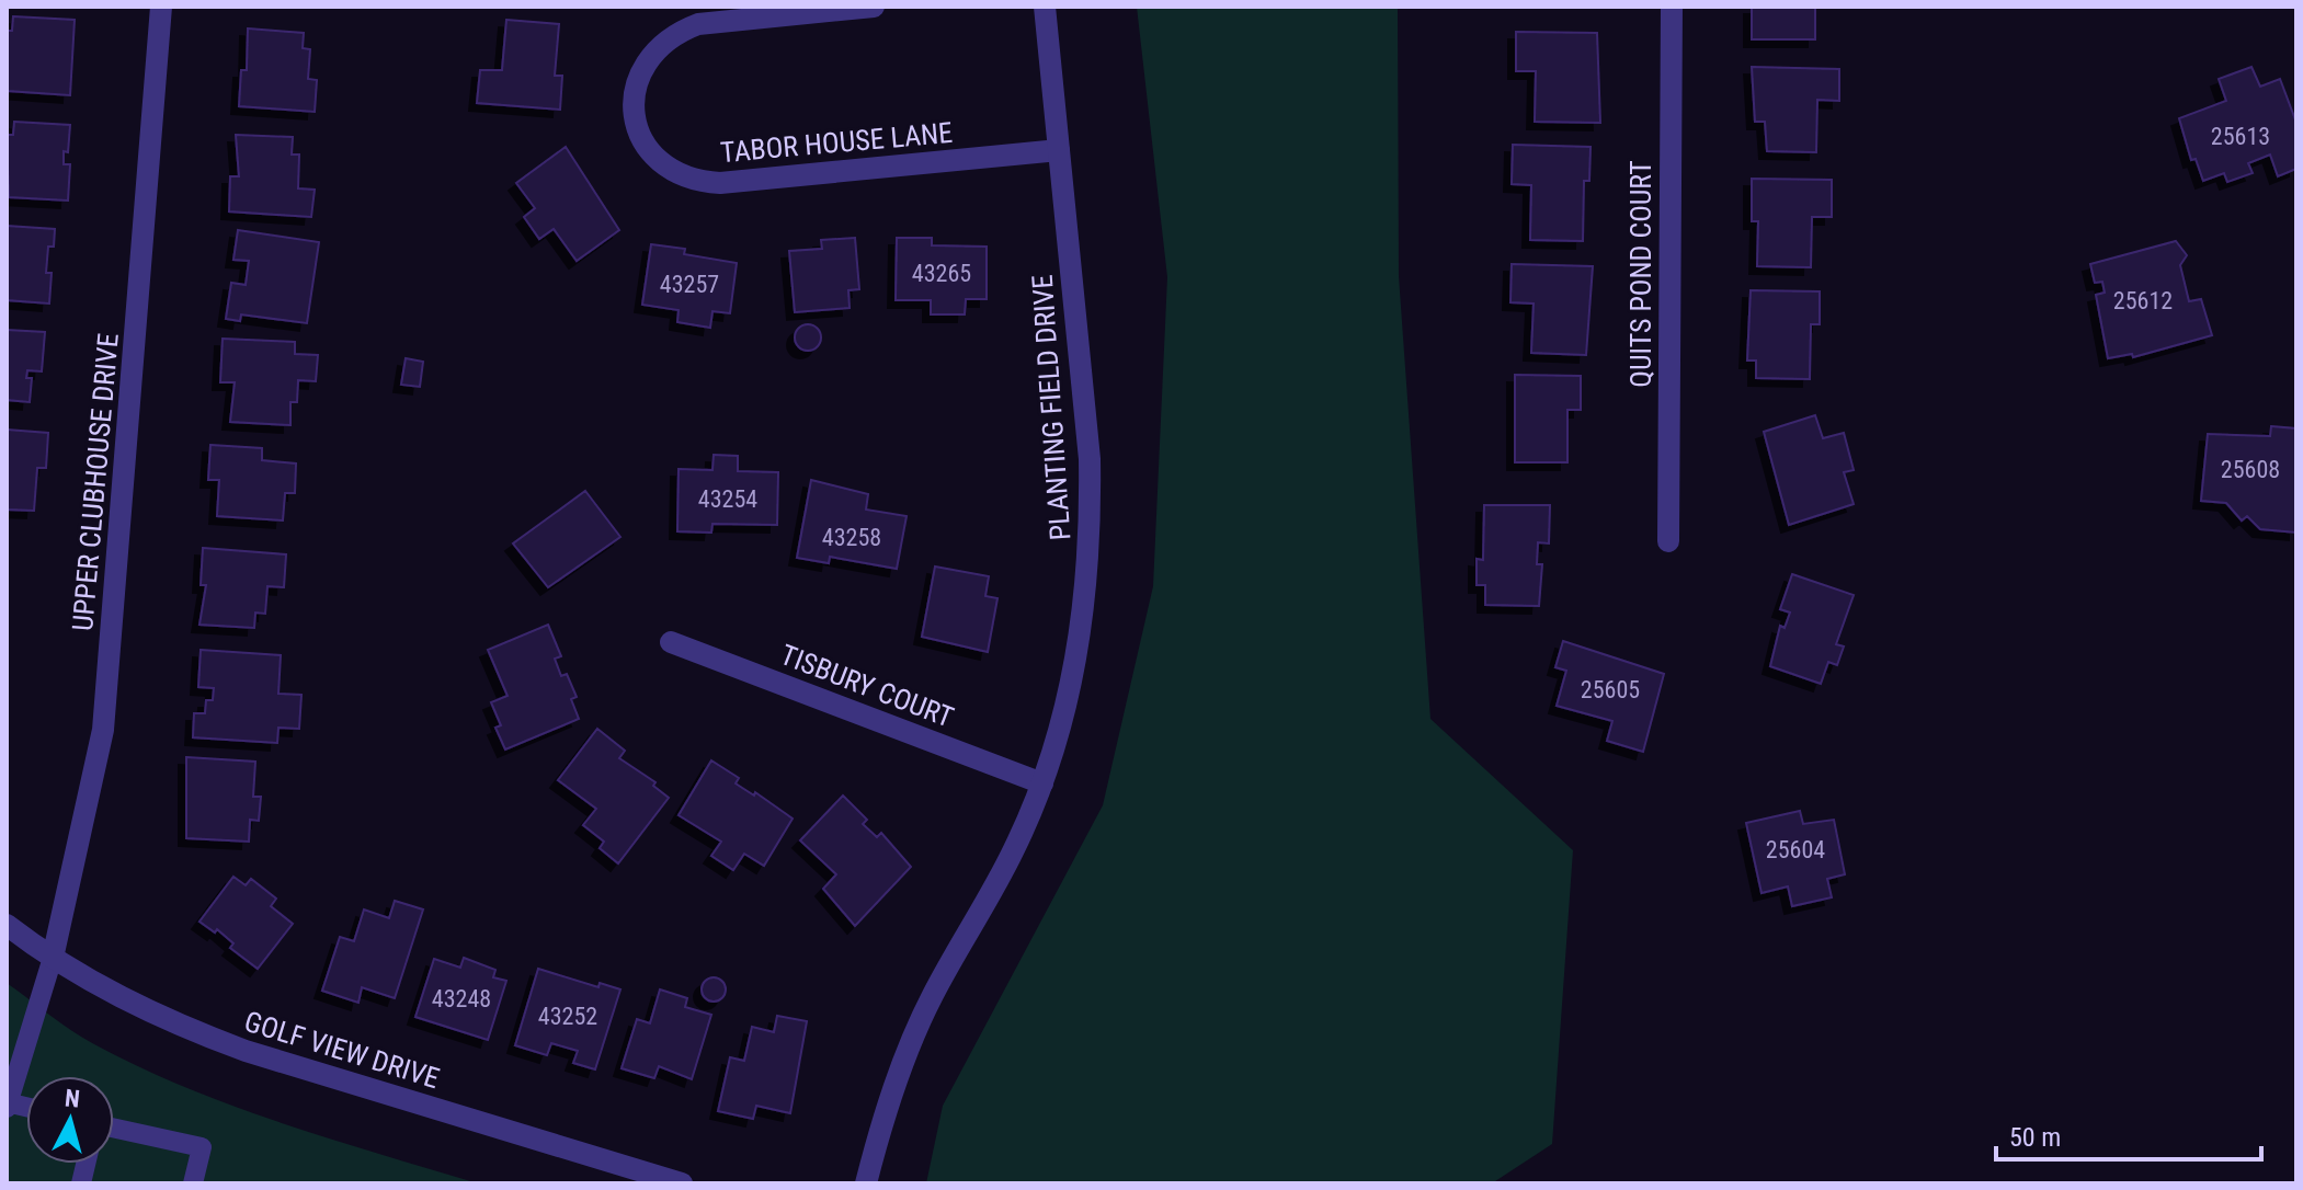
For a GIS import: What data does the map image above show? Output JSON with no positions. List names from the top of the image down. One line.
{"streets":{"street":["TABOR HOUSE LANE","QUITS POND COURT","PLANTING FIELD DRIVE","UPPER CLUBHOUSE DRIVE","TISBURY COURT","GOLF VIEW DRIVE"]},"crossings":[["TABOR HOUSE LANE","PLANTING FIELD DRIVE"],["PLANTING FIELD DRIVE","TISBURY COURT"],["UPPER CLUBHOUSE DRIVE","GOLF VIEW DRIVE"]],"house_numbers":["25613","43265","43257","25612","25608","43254","43258","25605","25604","43248","43252"],"scale_bar":"50 m","north":"top"}
